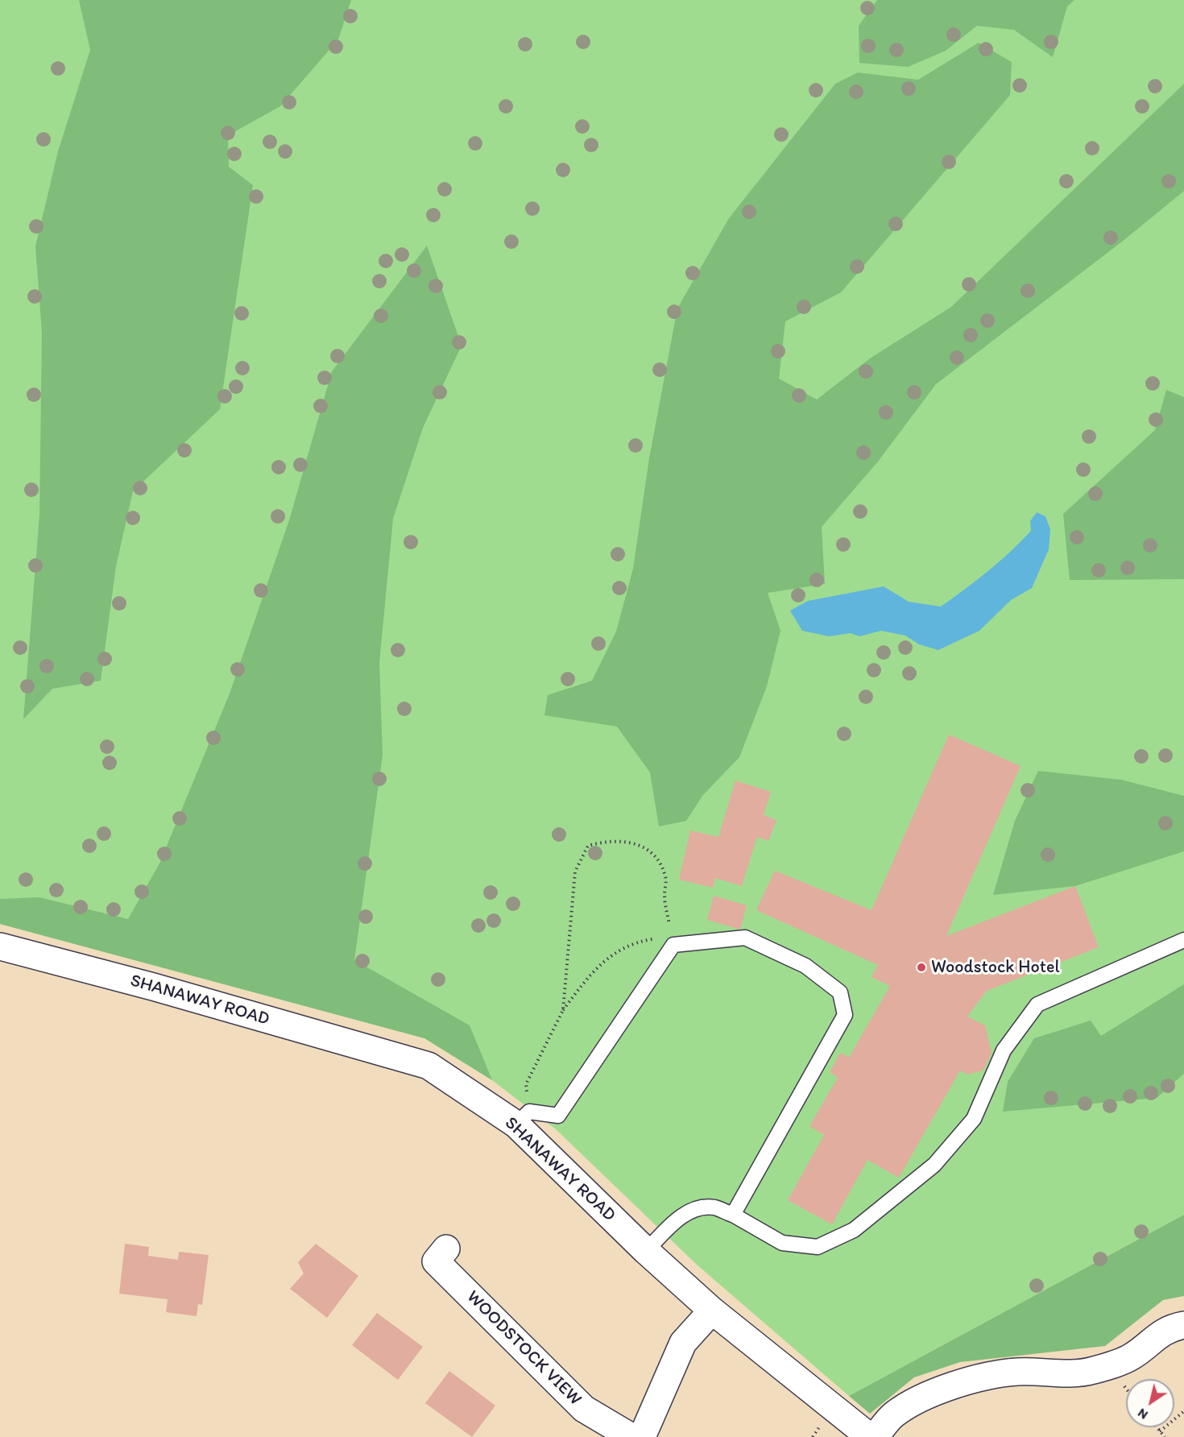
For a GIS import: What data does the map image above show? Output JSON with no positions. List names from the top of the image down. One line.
{"streets":{"street":["SHANAWAY ROAD","WOODSTOCK VIEW"]},"places":["Woodstock Hotel"],"north":"bottom left"}
